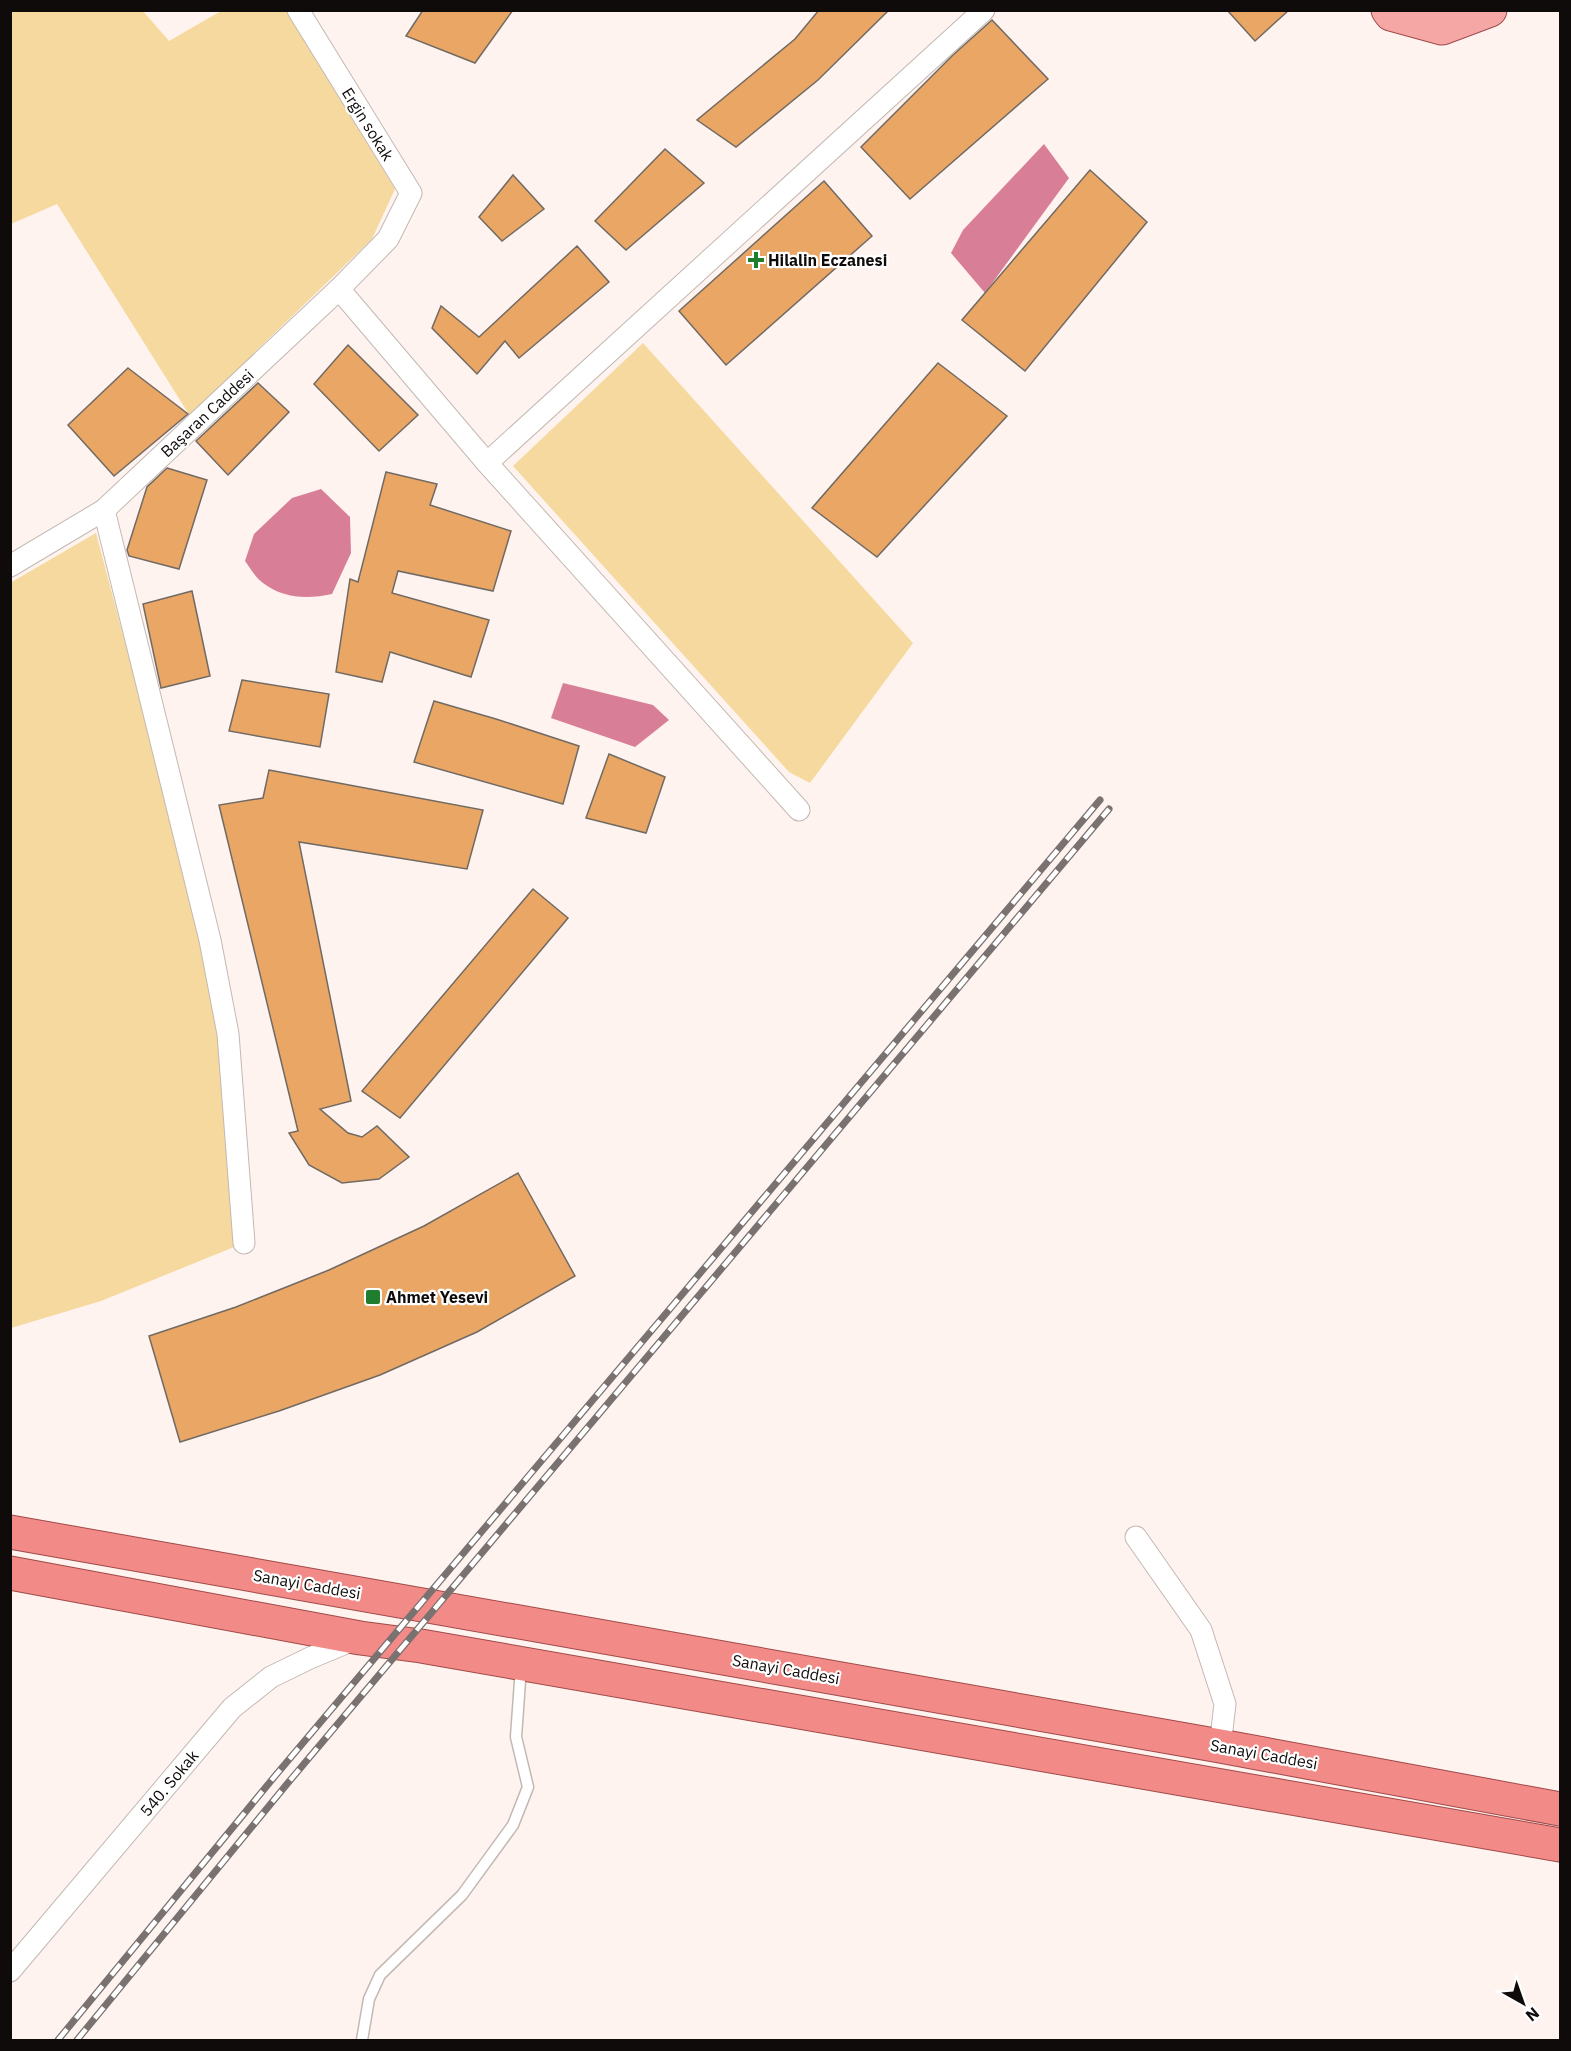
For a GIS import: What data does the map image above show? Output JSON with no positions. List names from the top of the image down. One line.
{"streets":{"highway":["Sanayi Caddesi"],"street":["Ergin sokak","Başaran Caddesi","540. Sokak"]},"crossings":[["Ergin sokak","Başaran Caddesi"]],"places":{"health":["Hilalin Eczanesi"],"transit":["Ahmet Yesevi"]},"north":"bottom right"}
